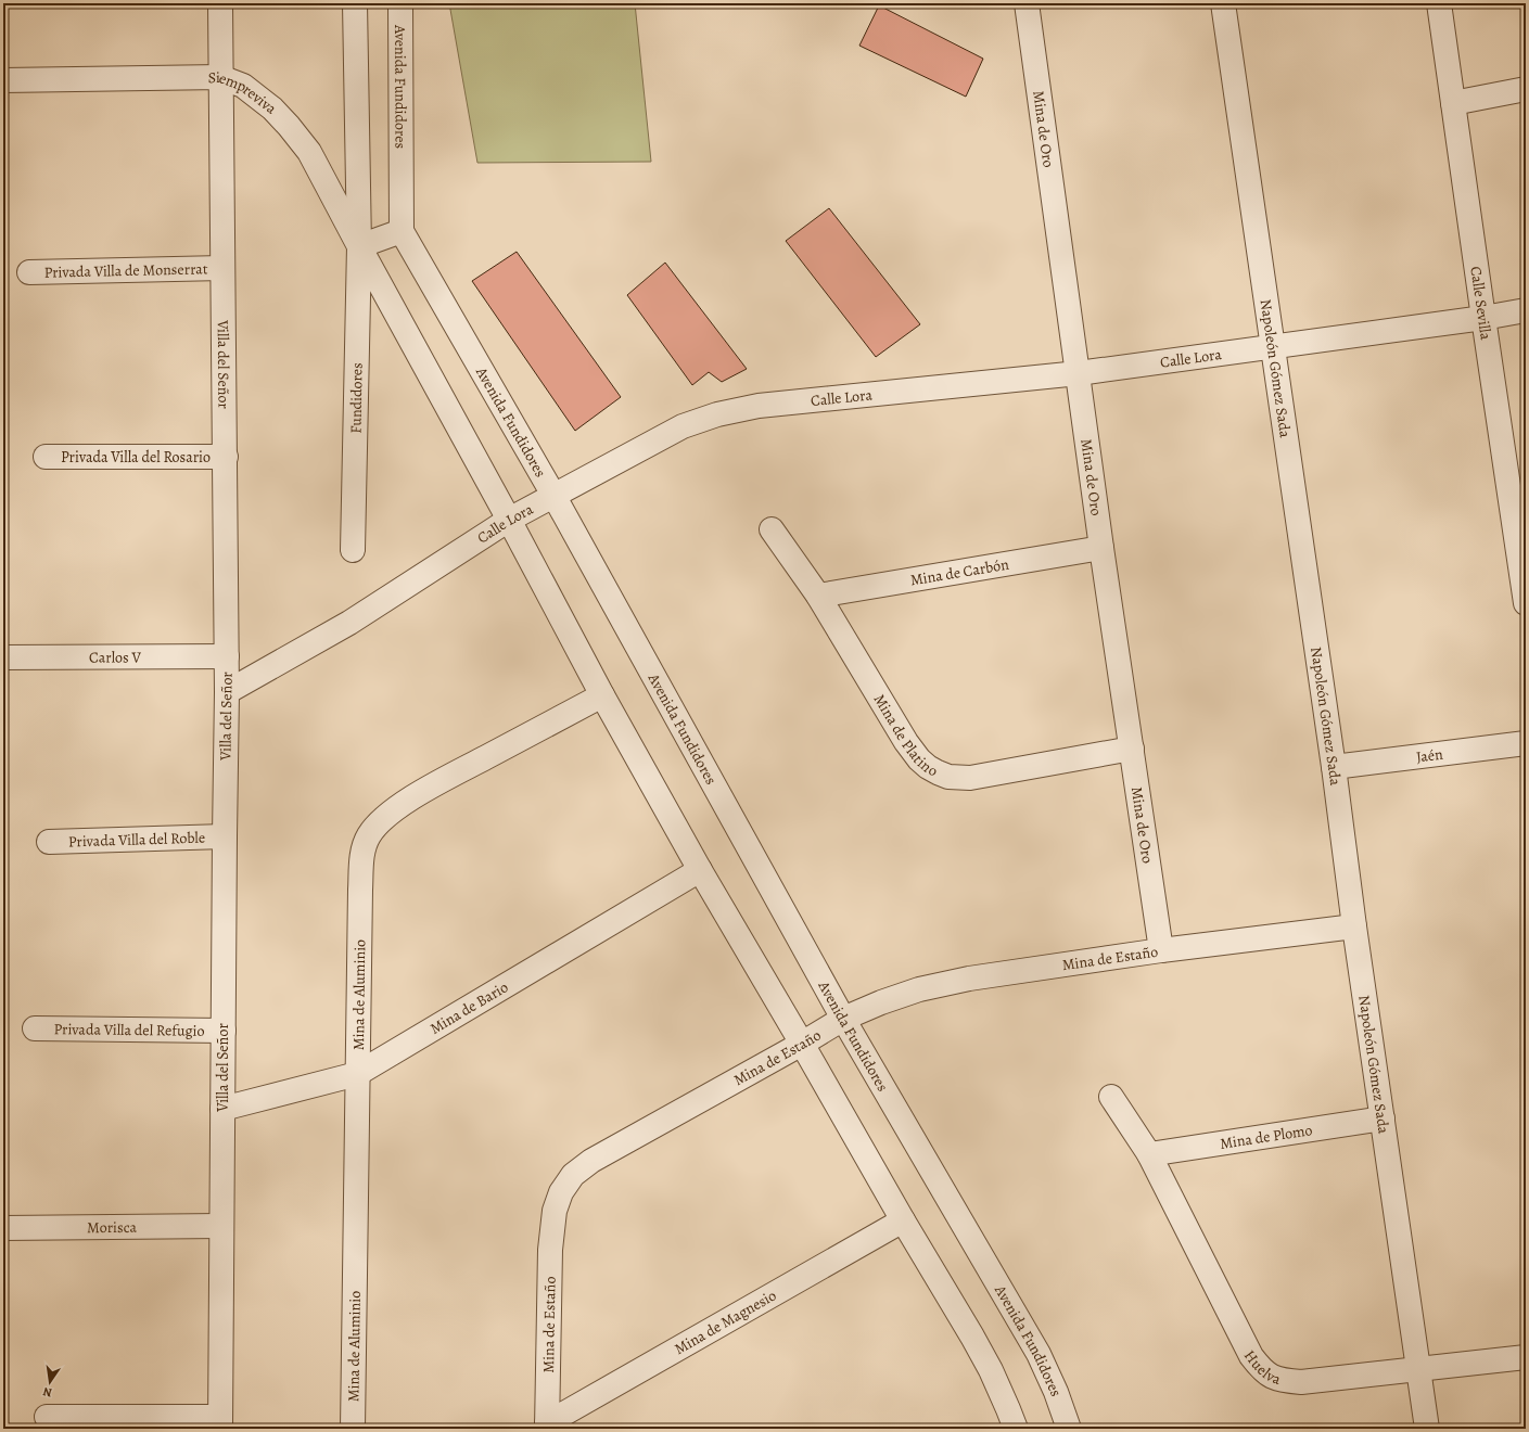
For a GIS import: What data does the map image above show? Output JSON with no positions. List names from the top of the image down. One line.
{"streets":{"street":["Avenida Fundidores","Siempreviva","Mina de Oro","Privada Villa de Monserrat","Calle Sevilla","Calle Lora","Villa del Señor","Napoleón Gómez Sada","Fundidores","Privada Villa del Rosario","Mina de Carbón","Carlos V","Mina de Platino","Jaén","Privada Villa del Roble","Mina de Estaño","Mina de Aluminio","Mina de Bario","Privada Villa del Refugio","Mina de Plomo","Morisca","Mina de Magnesio","Huelva"]},"crossings":[["Avenida Fundidores","Calle Lora"],["Avenida Fundidores","Mina de Estaño"],["Siempreviva","Villa del Señor"],["Siempreviva","Fundidores"],["Mina de Oro","Calle Lora"],["Mina de Oro","Mina de Carbón"],["Mina de Oro","Mina de Platino"],["Mina de Oro","Mina de Estaño"],["Privada Villa de Monserrat","Villa del Señor"],["Calle Sevilla","Calle Lora"],["Calle Lora","Villa del Señor"],["Calle Lora","Napoleón Gómez Sada"],["Villa del Señor","Privada Villa del Rosario"],["Villa del Señor","Carlos V"],["Villa del Señor","Privada Villa del Roble"],["Villa del Señor","Mina de Bario"],["Villa del Señor","Privada Villa del Refugio"],["Villa del Señor","Morisca"],["Napoleón Gómez Sada","Jaén"],["Napoleón Gómez Sada","Mina de Estaño"],["Napoleón Gómez Sada","Mina de Plomo"],["Napoleón Gómez Sada","Huelva"],["Mina de Carbón","Mina de Platino"],["Mina de Estaño","Mina de Magnesio"],["Mina de Aluminio","Mina de Bario"],["Mina de Plomo","Huelva"]],"north":"bottom"}
